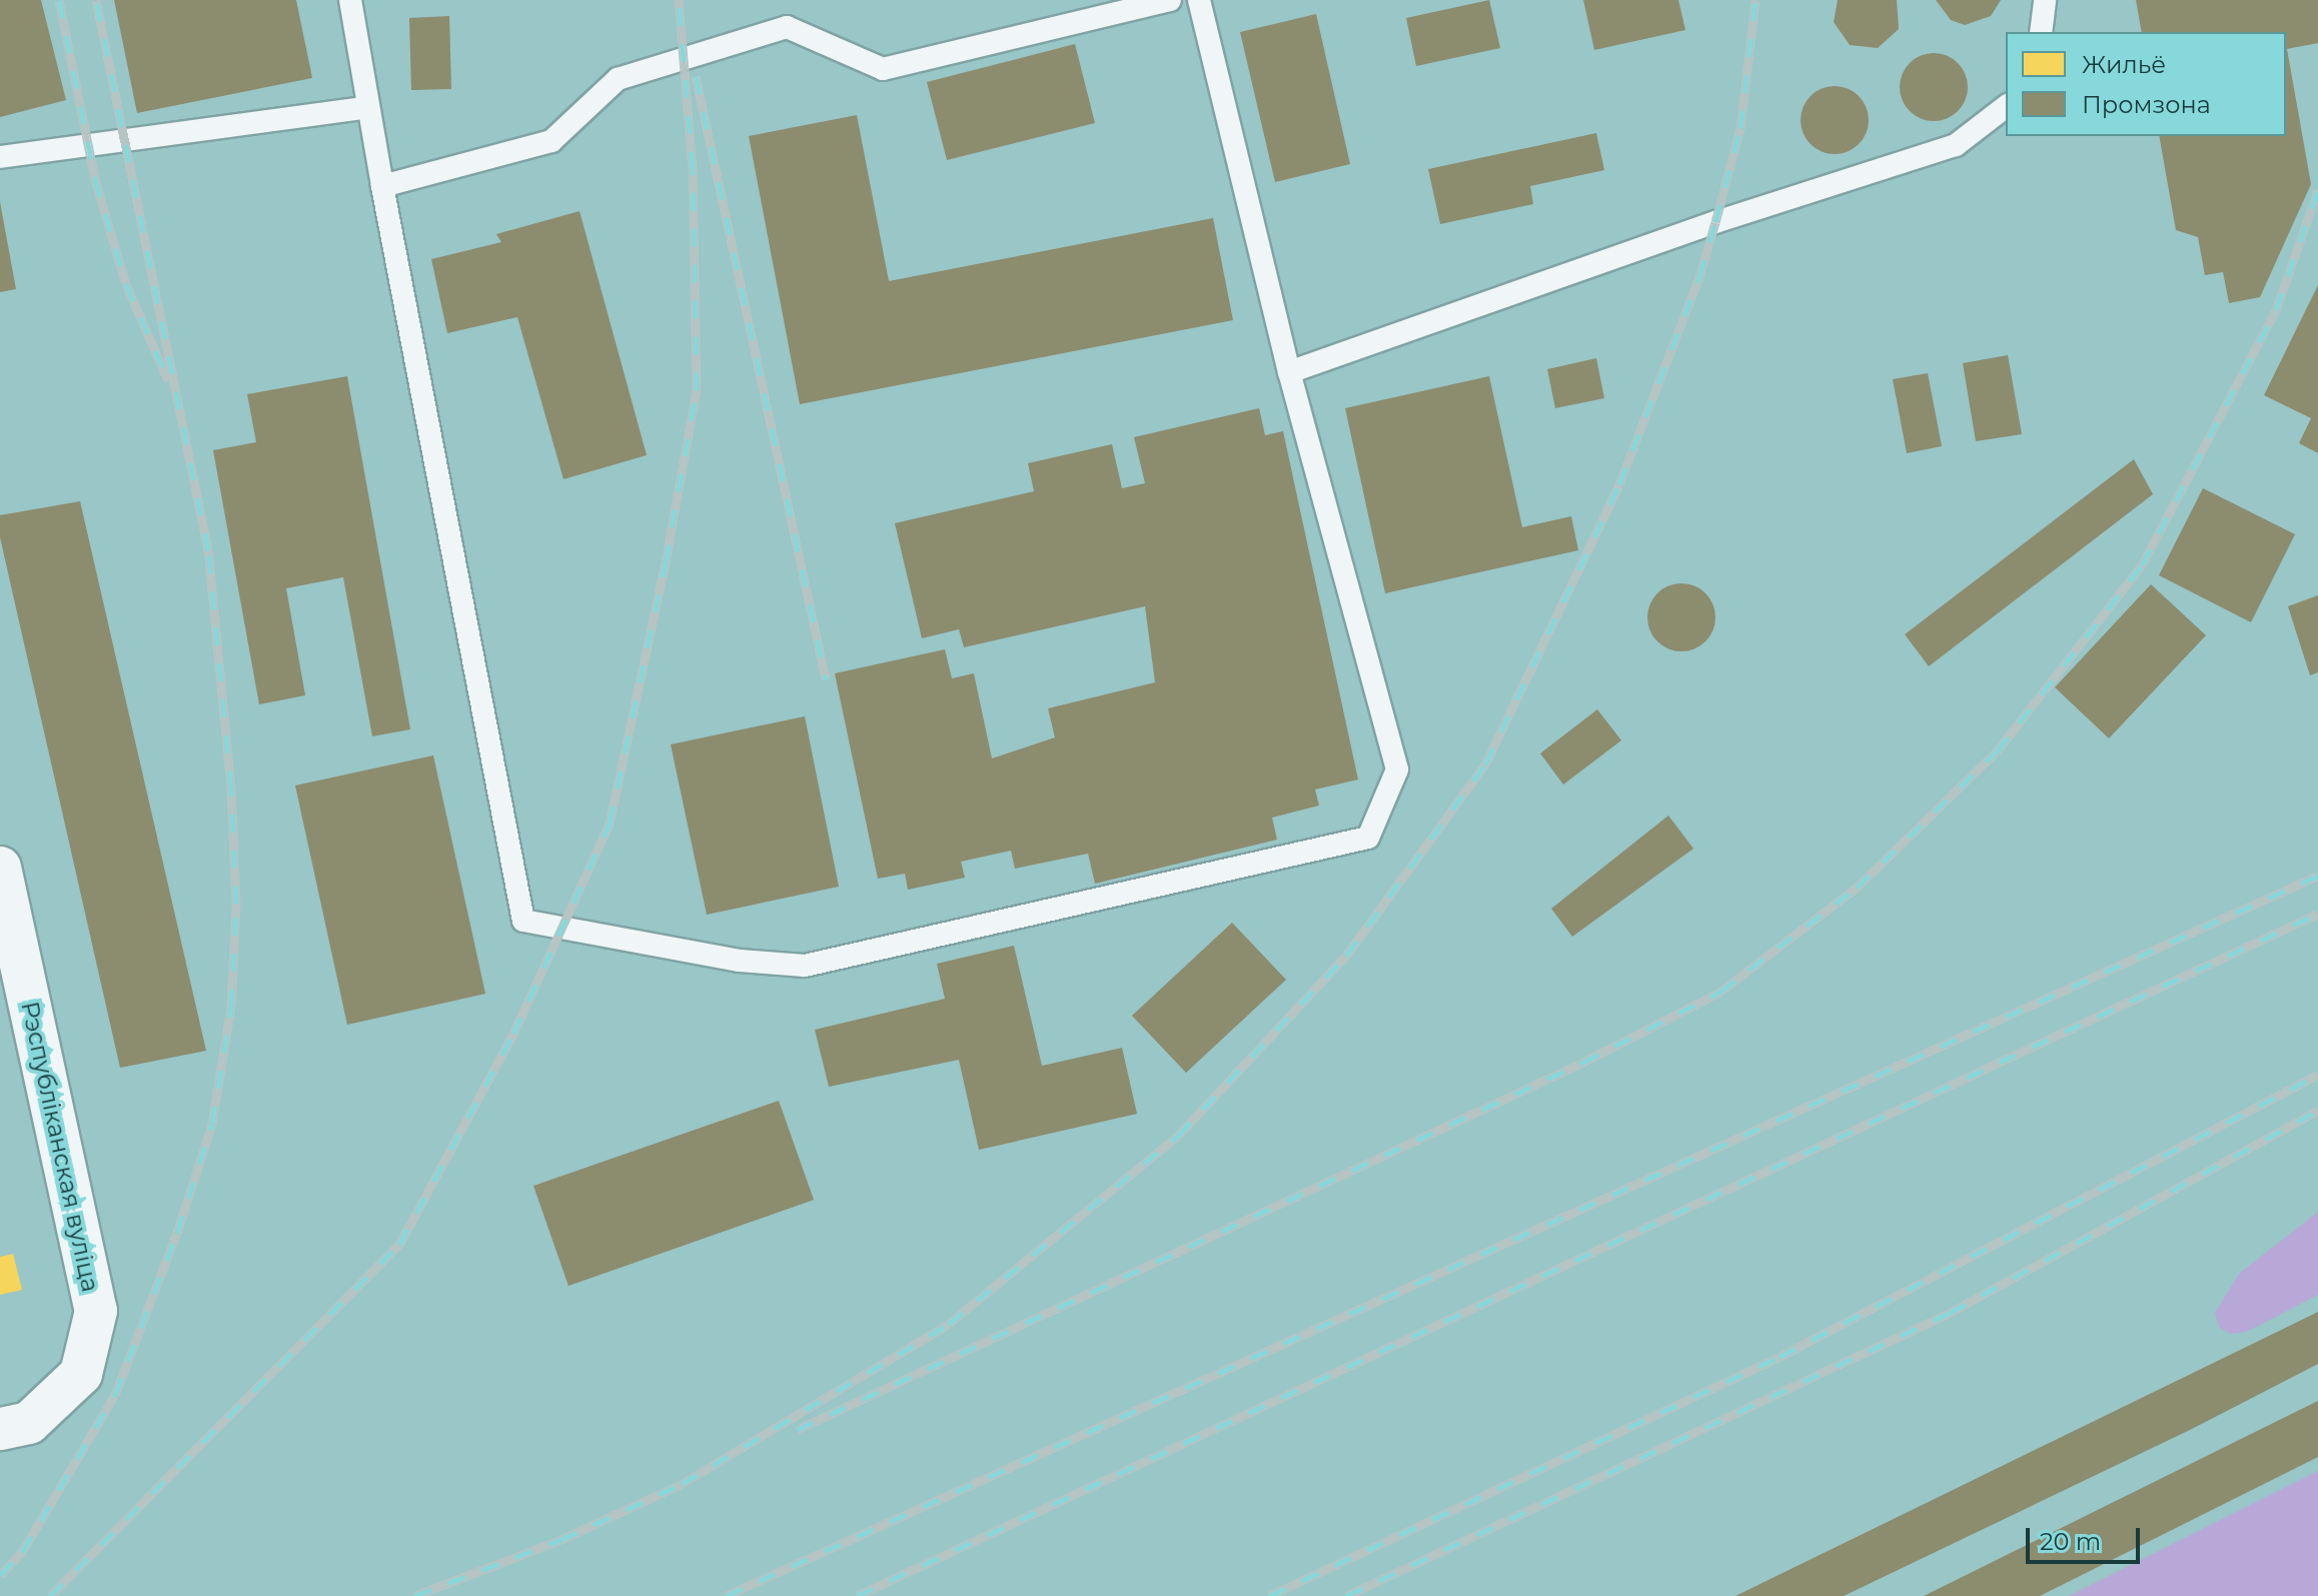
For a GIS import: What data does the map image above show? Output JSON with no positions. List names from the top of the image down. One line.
{"streets":{"street":["Рэспубліканская вуліца"]},"legend":["Жильё","Промзона"],"scale_bar":"20 m"}
